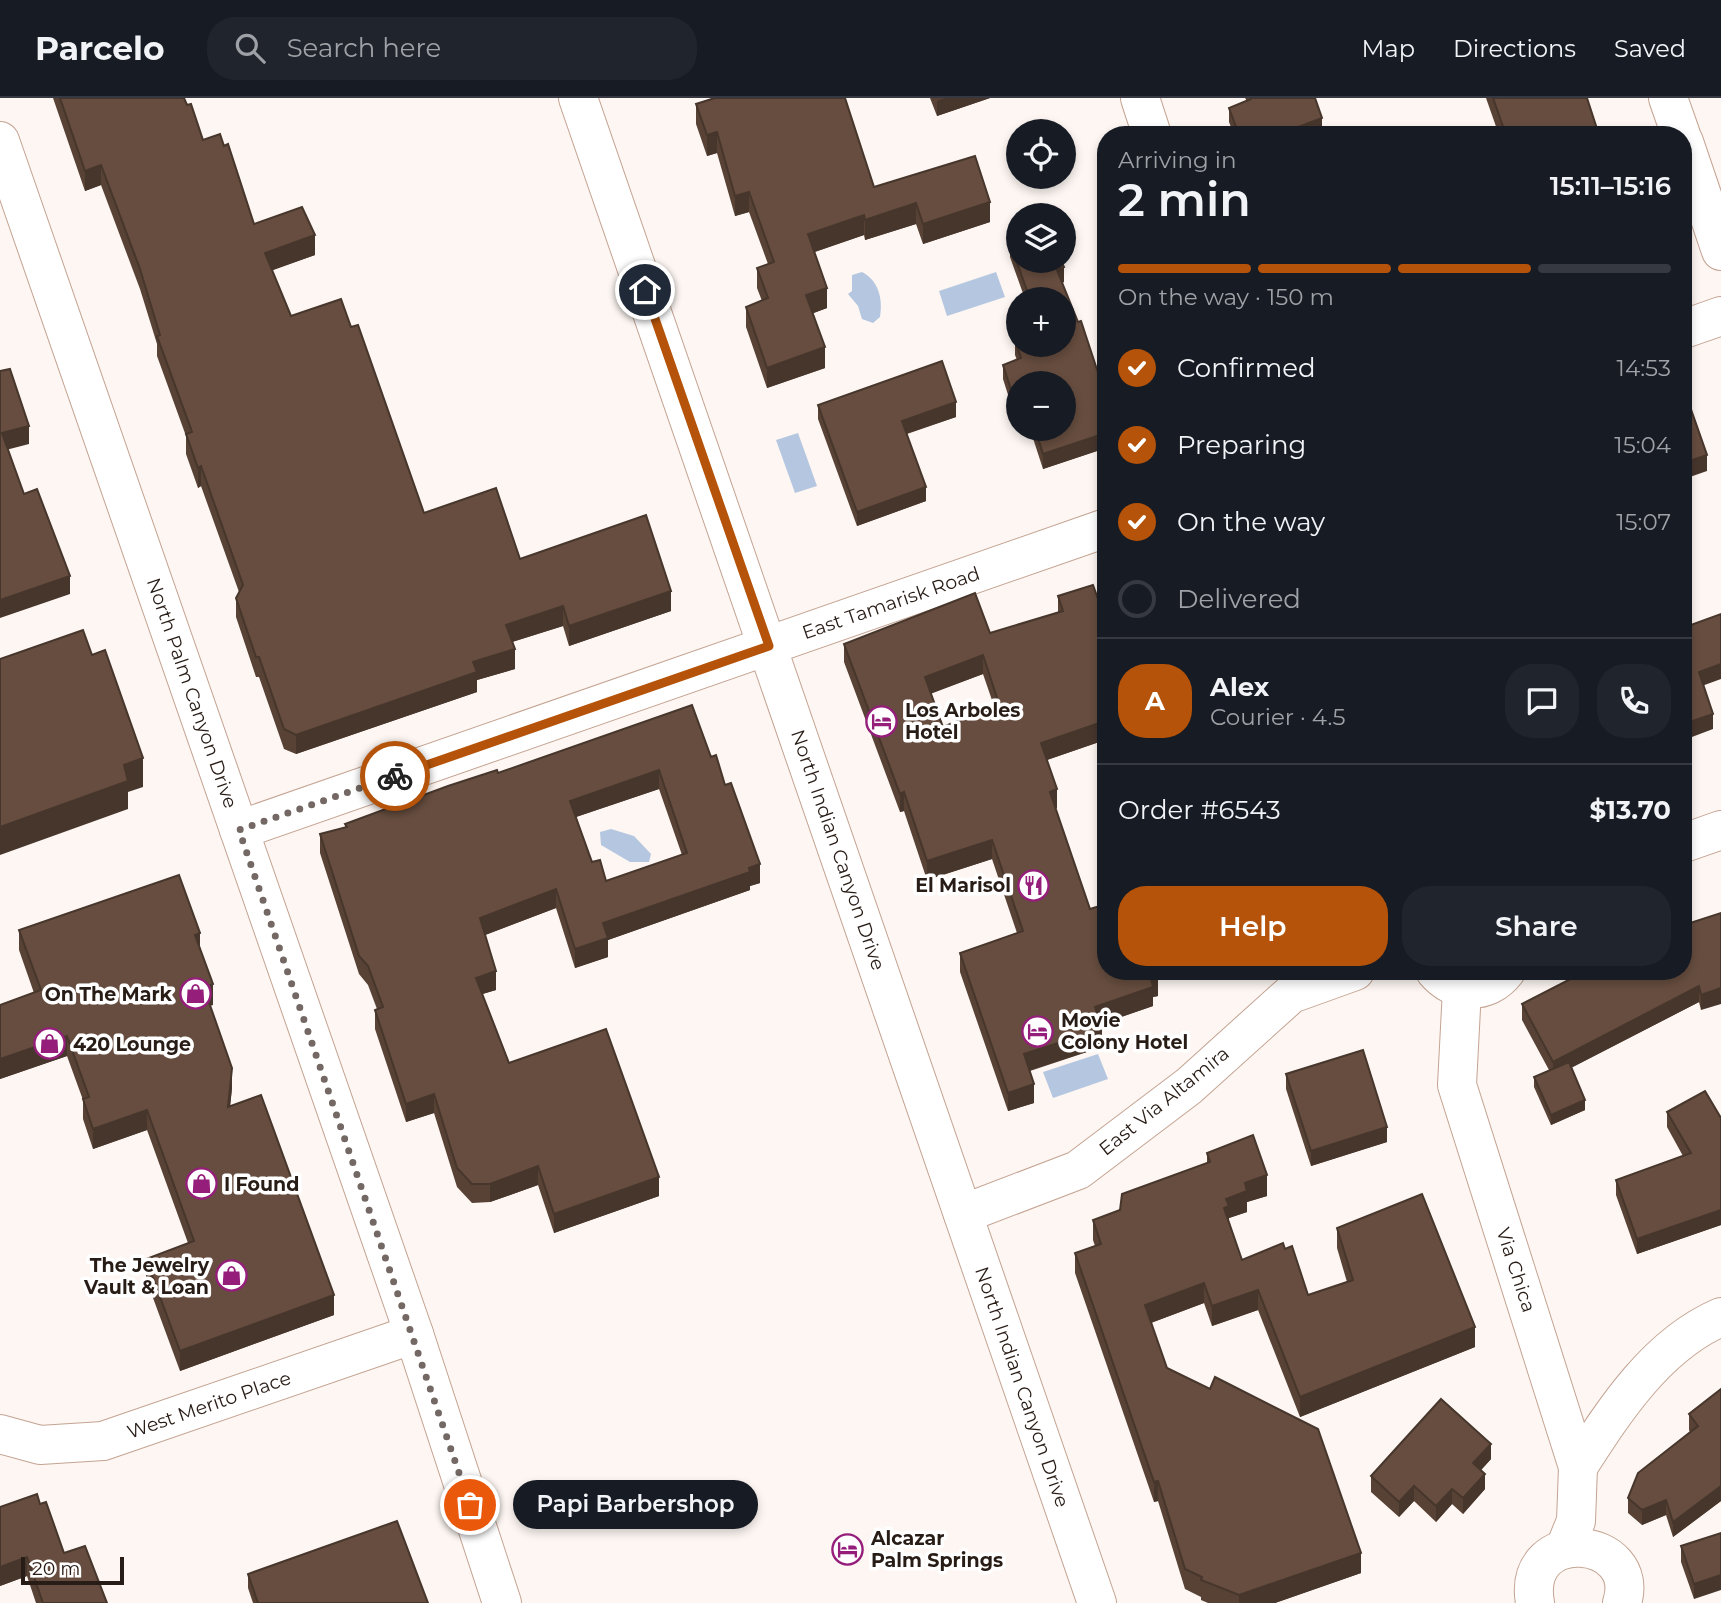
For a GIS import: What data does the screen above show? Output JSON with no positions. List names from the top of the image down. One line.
{"streets":{"street":["East Tamarisk Road","North Palm Canyon Drive","North Indian Canyon Drive","East Via Altamira","Via Chica","West Merito Place"]},"crossings":[["East Tamarisk Road","North Palm Canyon Drive"],["East Tamarisk Road","North Indian Canyon Drive"],["North Palm Canyon Drive","West Merito Place"],["North Indian Canyon Drive","East Via Altamira"]],"places":{"hotel":["Los Arboles Hotel","Movie Colony Hotel","Alcazar Palm Springs"],"restaurant":["El Marisol"],"shop":["On The Mark","420 Lounge","I Found","The Jewelry Vault & Loan"],"other":["Papi Barbershop"]},"scale_bar":"20 m","page":{"header":"Parcelo","search":"Search here","nav":["Map","Directions","Saved"],"map_buttons":["+","−"],"heading":["2 min","Arriving in","15:11–15:16"],"panel":["Alex","Courier · 4.5","Order #6543","$13.70"],"bar":"On the way · 150 m","list":[["Confirmed","14:53"],["Preparing","15:04"],["On the way","15:07"],"Delivered"],"round":"A","buttons":["Help","Share"],"bubble":"Papi Barbershop","scale":"20 m"}}
